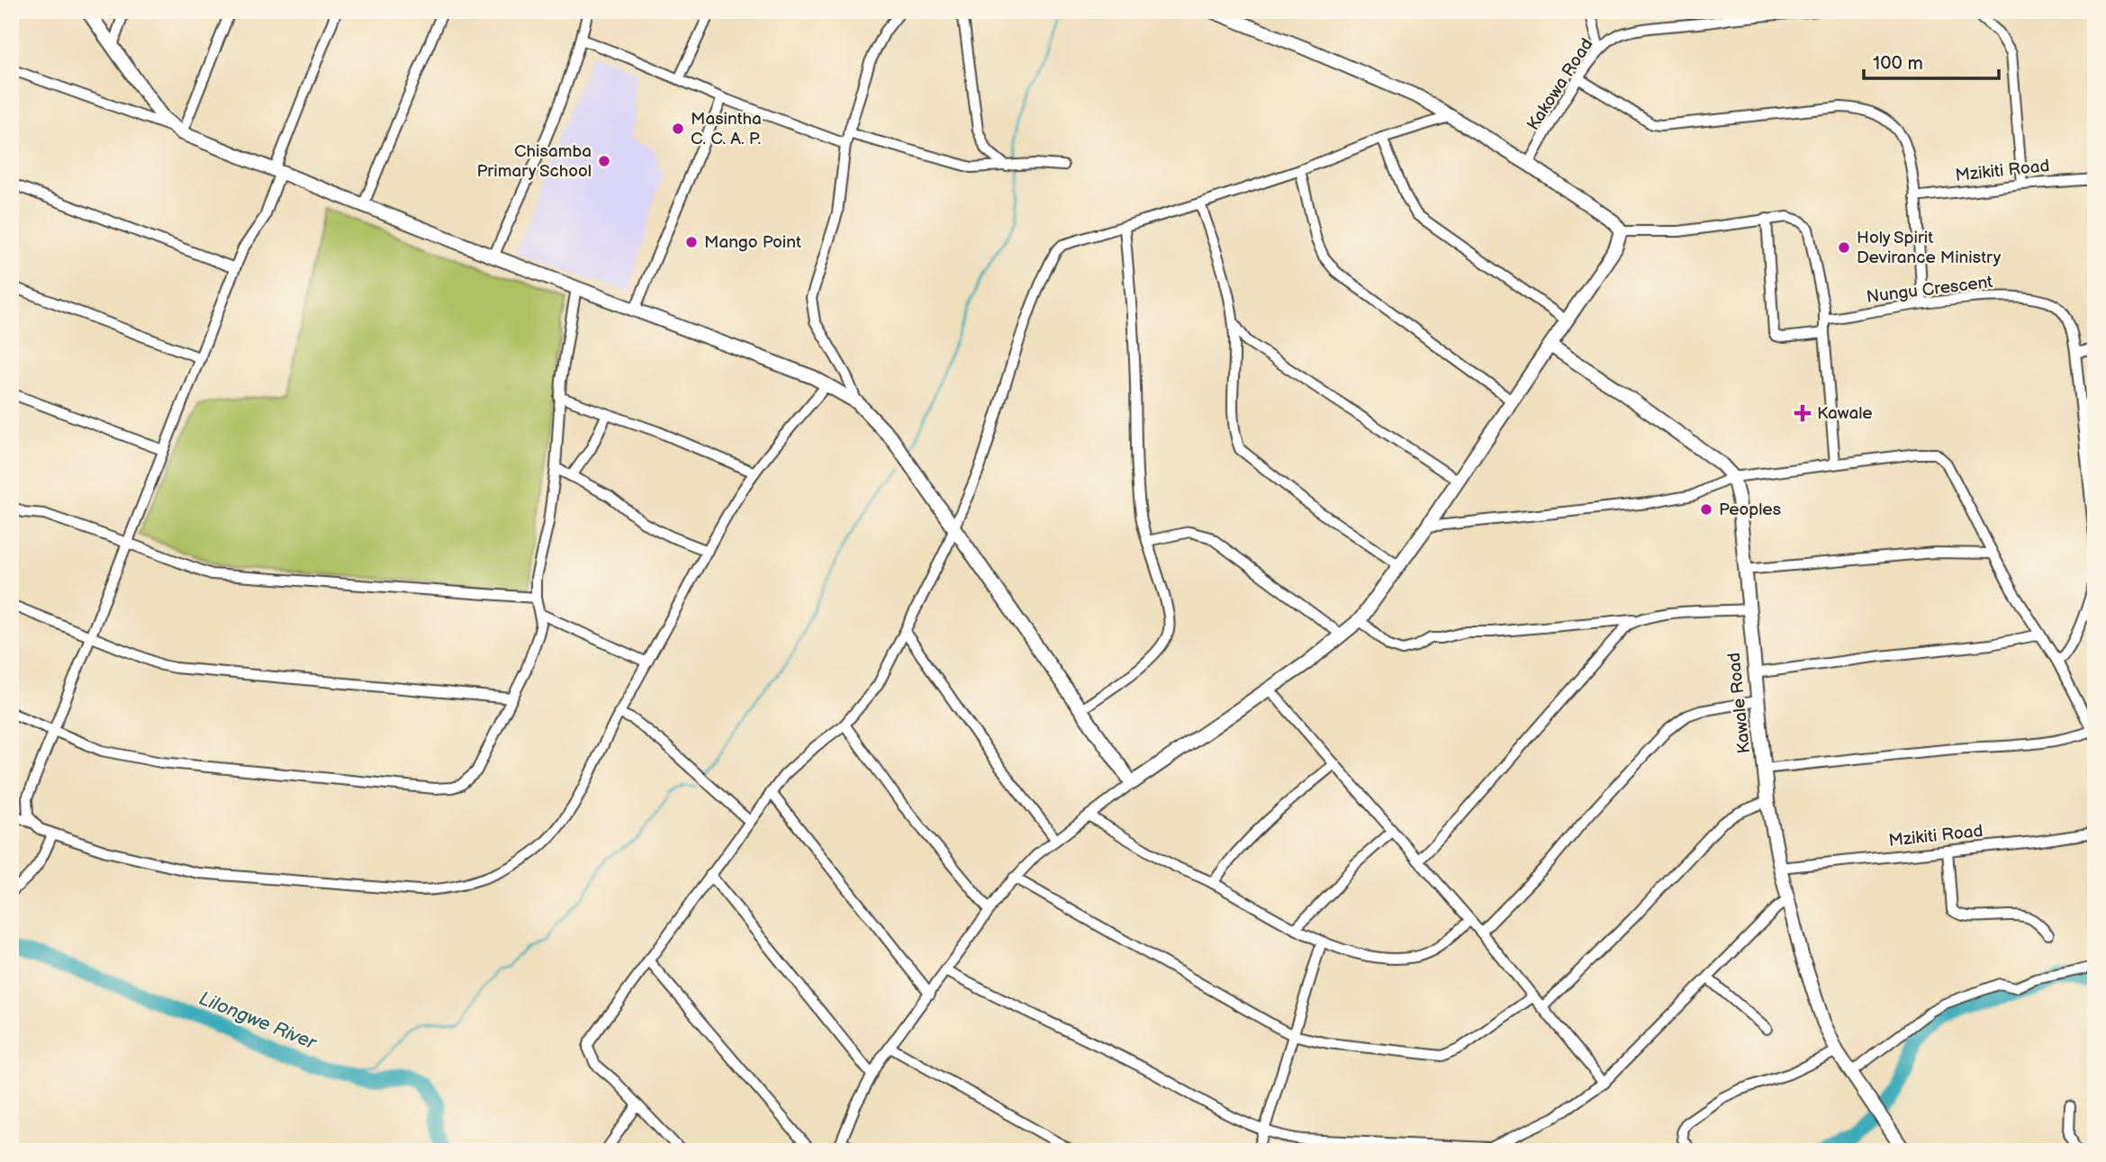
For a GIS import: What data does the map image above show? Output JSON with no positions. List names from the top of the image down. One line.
{"streets":{"street":["Kakowa Road","Mzikiti Road","Nungu Crescent","Kawale Road"]},"crossings":[["Mzikiti Road","Kawale Road"]],"water":["Lilongwe River"],"places":{"other":["Masintha C. C. A. P.","Chisamba Primary School","Mango Point","Holy Spirit Devirance Ministry","Peoples"],"health":["Kawale"]},"scale_bar":"100 m"}
